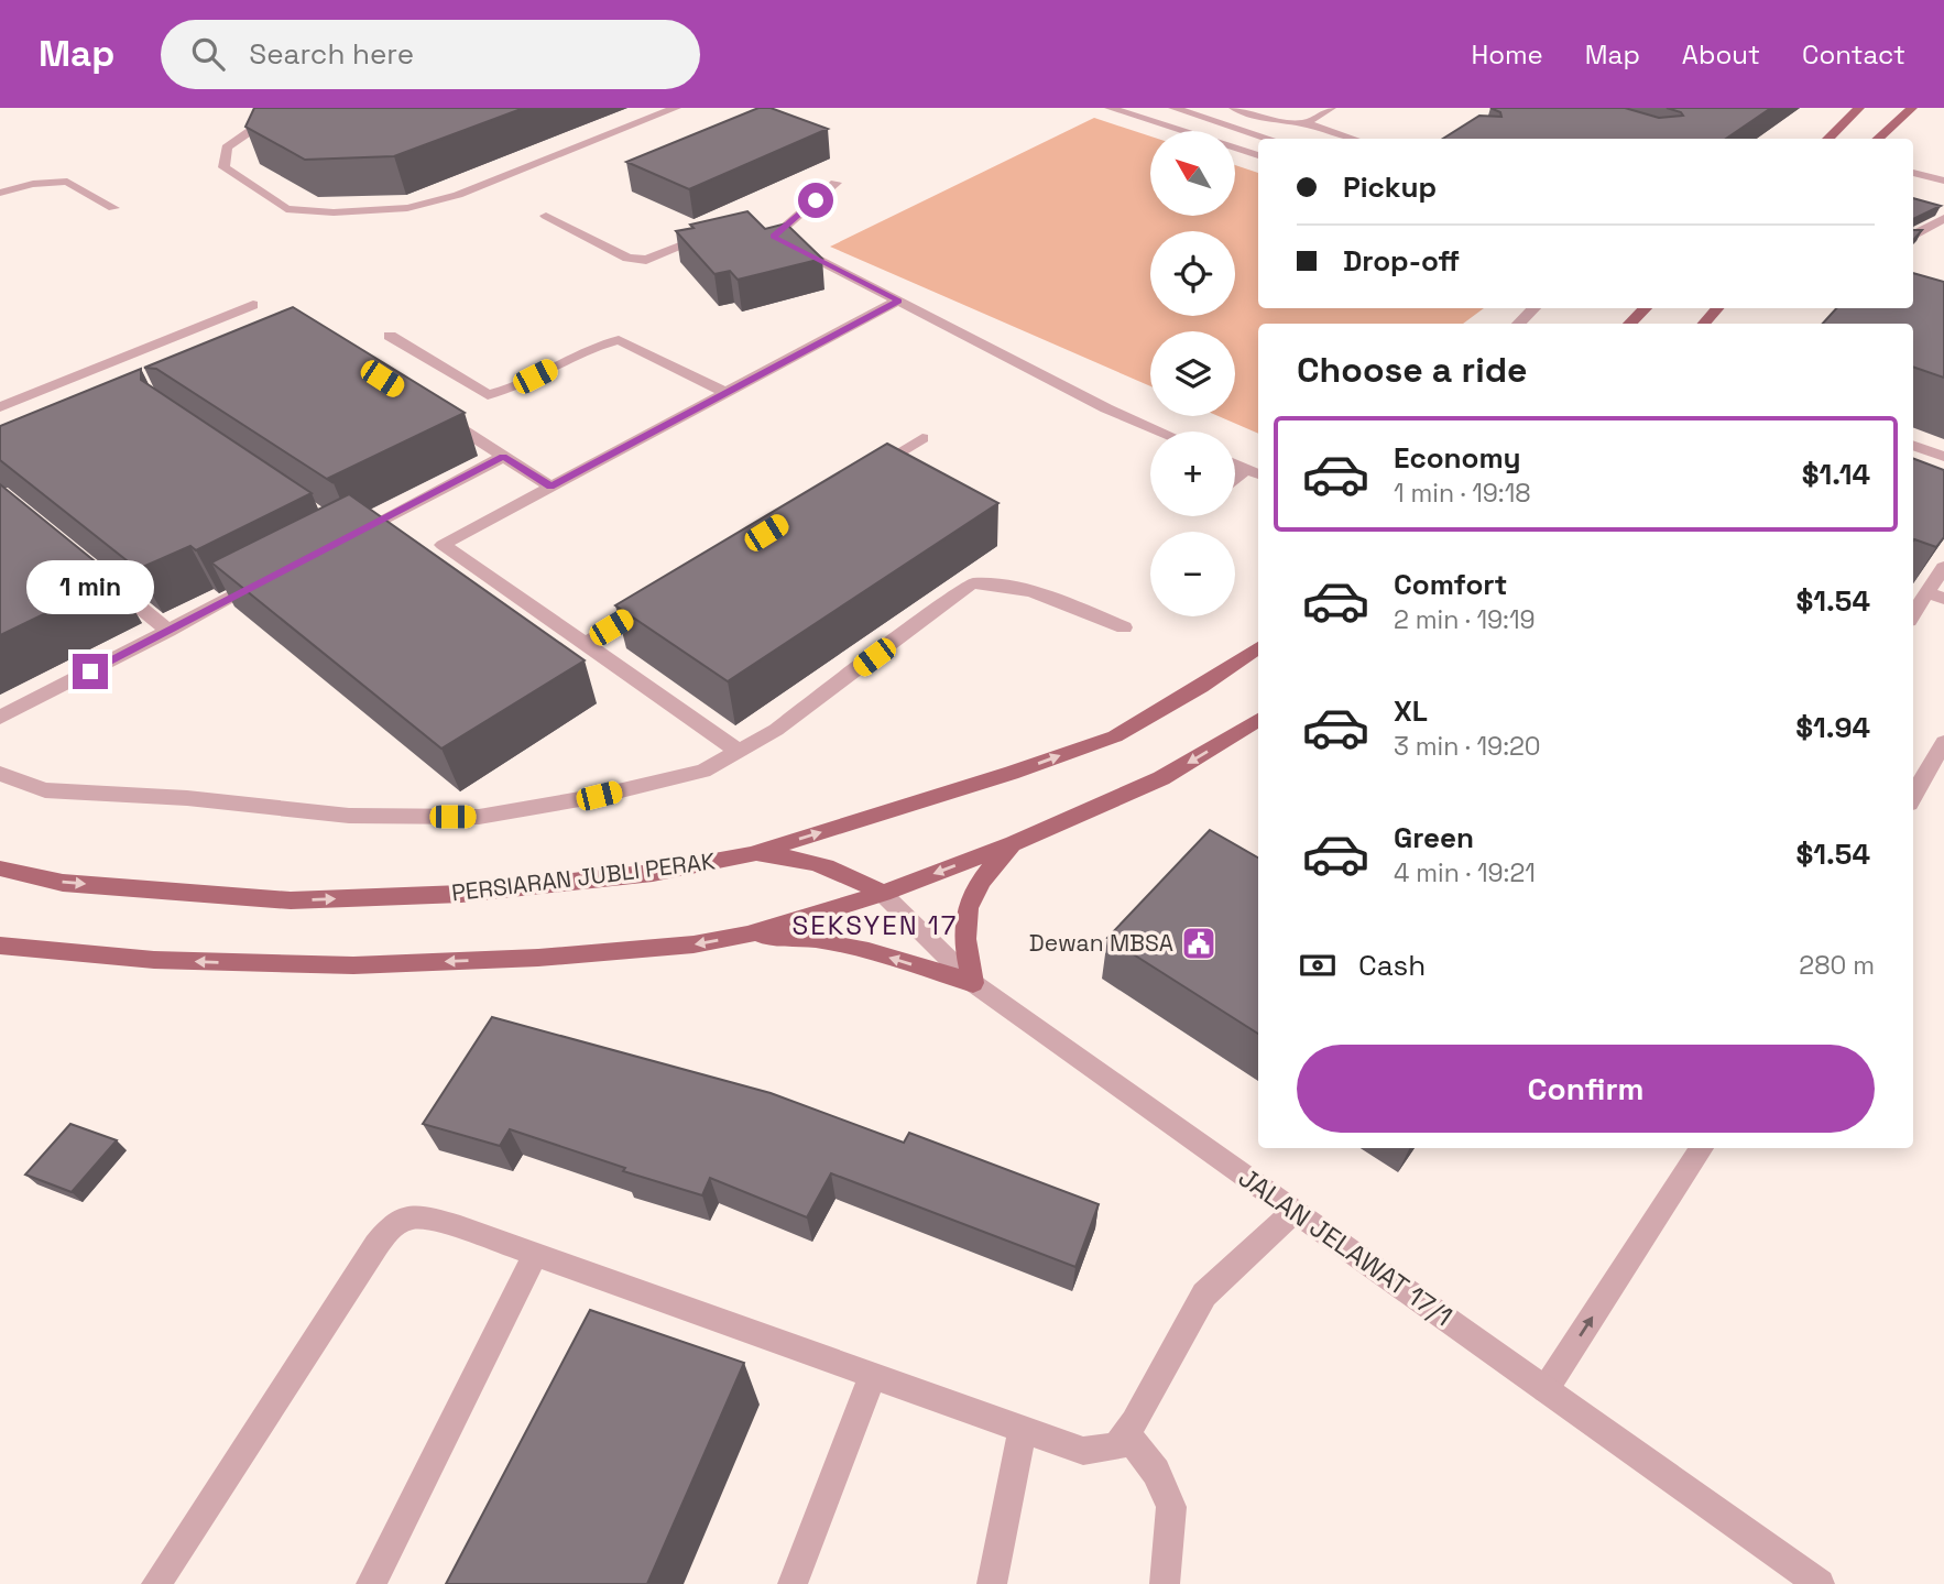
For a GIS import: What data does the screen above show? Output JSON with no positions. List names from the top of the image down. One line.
{"streets":{"main road":["PERSIARAN JUBLI PERAK"],"street":["JALAN JELAWAT 17/1"]},"districts":["SEKSYEN 17"],"places":{"public building":["Dewan MBSA"]},"north":"top left","page":{"header":"Map","search":"Search here","nav":["Home","Map","About","Contact"],"map_buttons":["+","−"],"banner":["Pickup","Drop-off"],"heading":"Choose a ride","list":[{"name":"Economy","note":"1 min · 19:18","value":"$1.14"},{"name":"Comfort","note":"2 min · 19:19","value":"$1.54"},{"name":"XL","note":"3 min · 19:20","value":"$1.94"},{"name":"Green","note":"4 min · 19:21","value":"$1.54"}],"bubble":"1 min","pay":["Cash","280 m"],"buttons":"Confirm"}}
